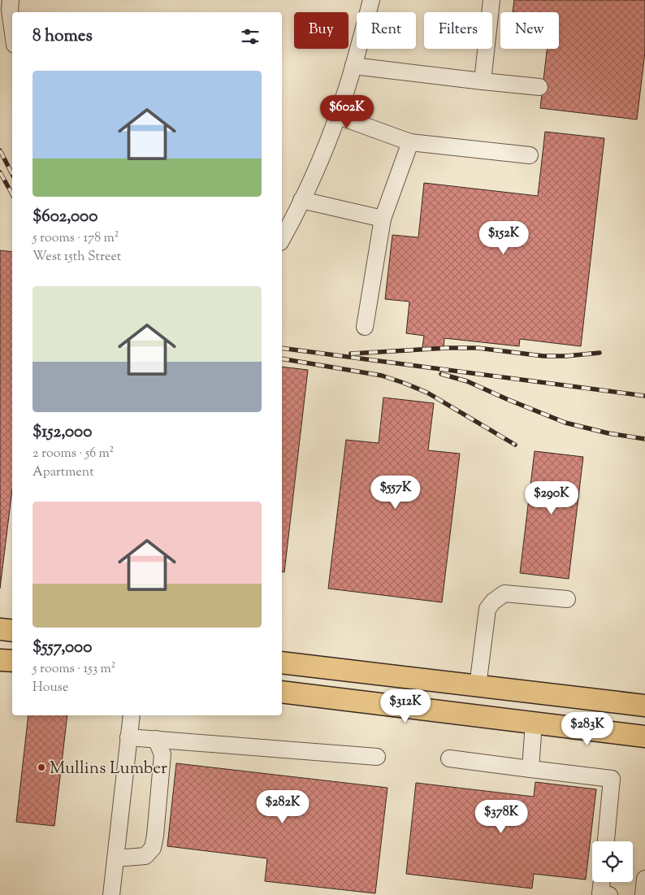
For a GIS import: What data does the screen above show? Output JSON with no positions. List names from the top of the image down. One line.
{"places":["Mullins Lumber"],"page":{"chip":["Buy","Rent","Filters","New"],"heading":"8 homes","list":[{"name":"$602,000","note":"5 rooms · 178 m² · West 15th Street"},{"name":"$152,000","note":"2 rooms · 56 m² · Apartment"},{"name":"$557,000","note":"5 rooms · 153 m² · House"}],"price":["$602K","$152K","$557K","$290K","$312K","$283K","$282K","$378K"]}}
